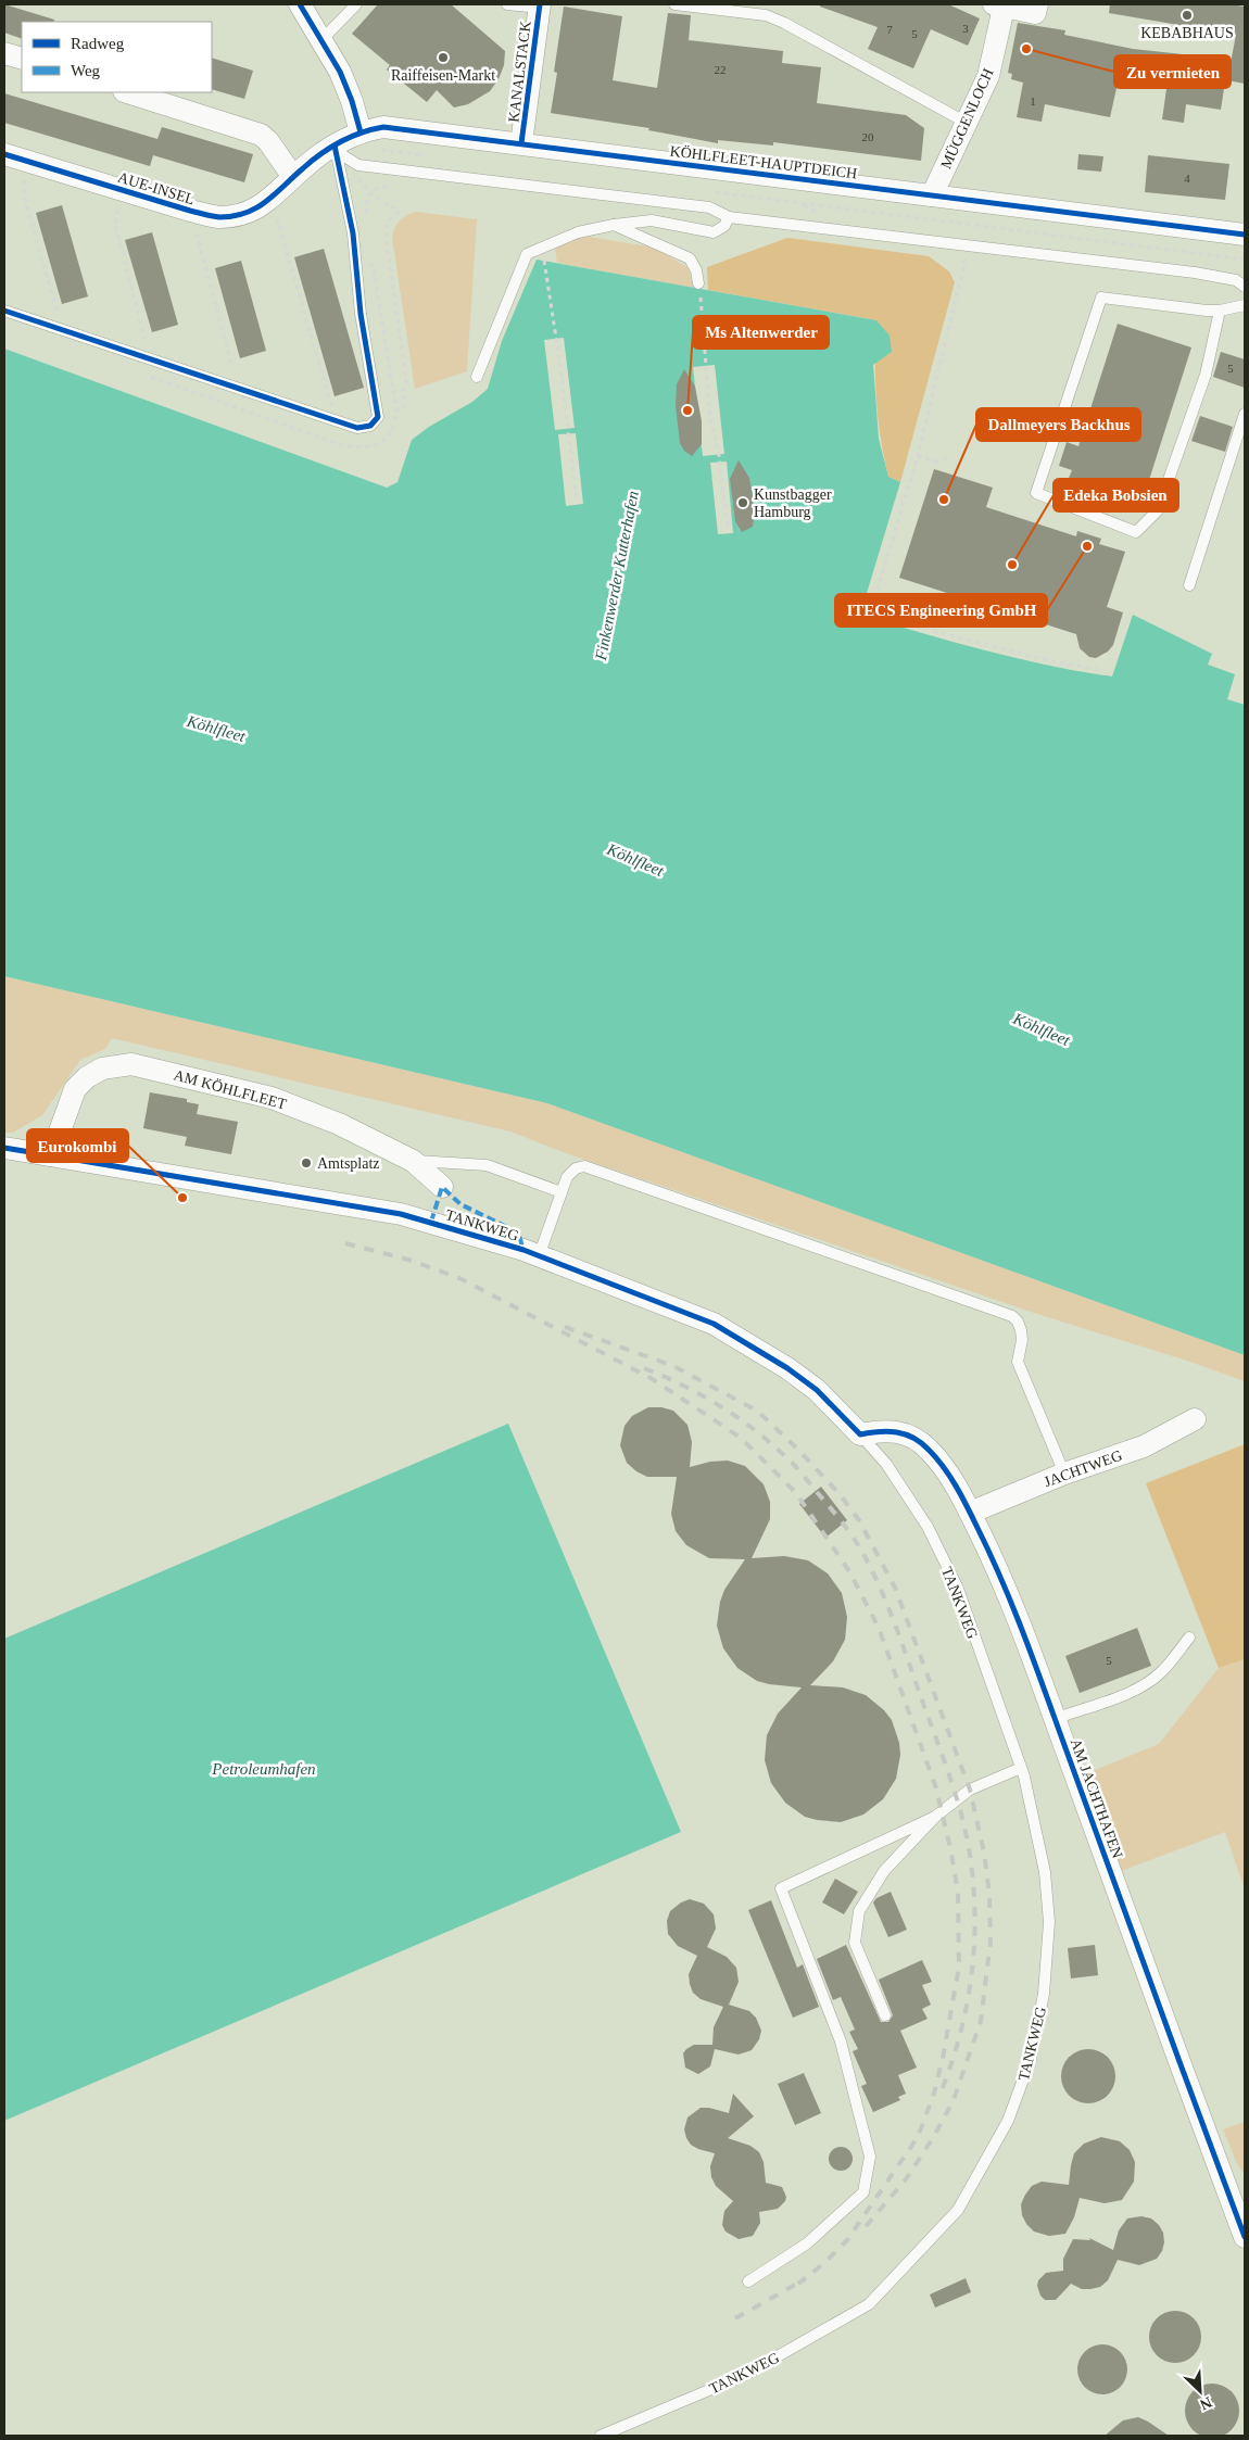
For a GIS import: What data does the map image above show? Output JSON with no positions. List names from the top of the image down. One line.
{"streets":{"street":["KANALSTACK","MÜGGENLOCH","KÖHLFLEET-HAUPTDEICH","AUE-INSEL","AM KÖHLFLEET","TANKWEG","JACHTWEG","AM JACHTHAFEN"]},"crossings":[["KANALSTACK","KÖHLFLEET-HAUPTDEICH"],["MÜGGENLOCH","KÖHLFLEET-HAUPTDEICH"],["KÖHLFLEET-HAUPTDEICH","AUE-INSEL"],["AM KÖHLFLEET","TANKWEG"],["TANKWEG","AM JACHTHAFEN"],["JACHTWEG","AM JACHTHAFEN"]],"water":["Finkenwerder Kutterhafen","Köhlfleet","Petroleumhafen"],"places":["KEBABHAUS","Zu vermieten","Raiffeisen-Markt","Ms Altenwerder","Dallmeyers Backhus","Kunstbagger Hamburg","ITECS Engineering GmbH","Edeka Bobsien","Amtsplatz","Eurokombi"],"house_numbers":["3","7","5","22","1","20","4","5","5"],"legend":["Radweg","Weg"],"north":"bottom right"}
